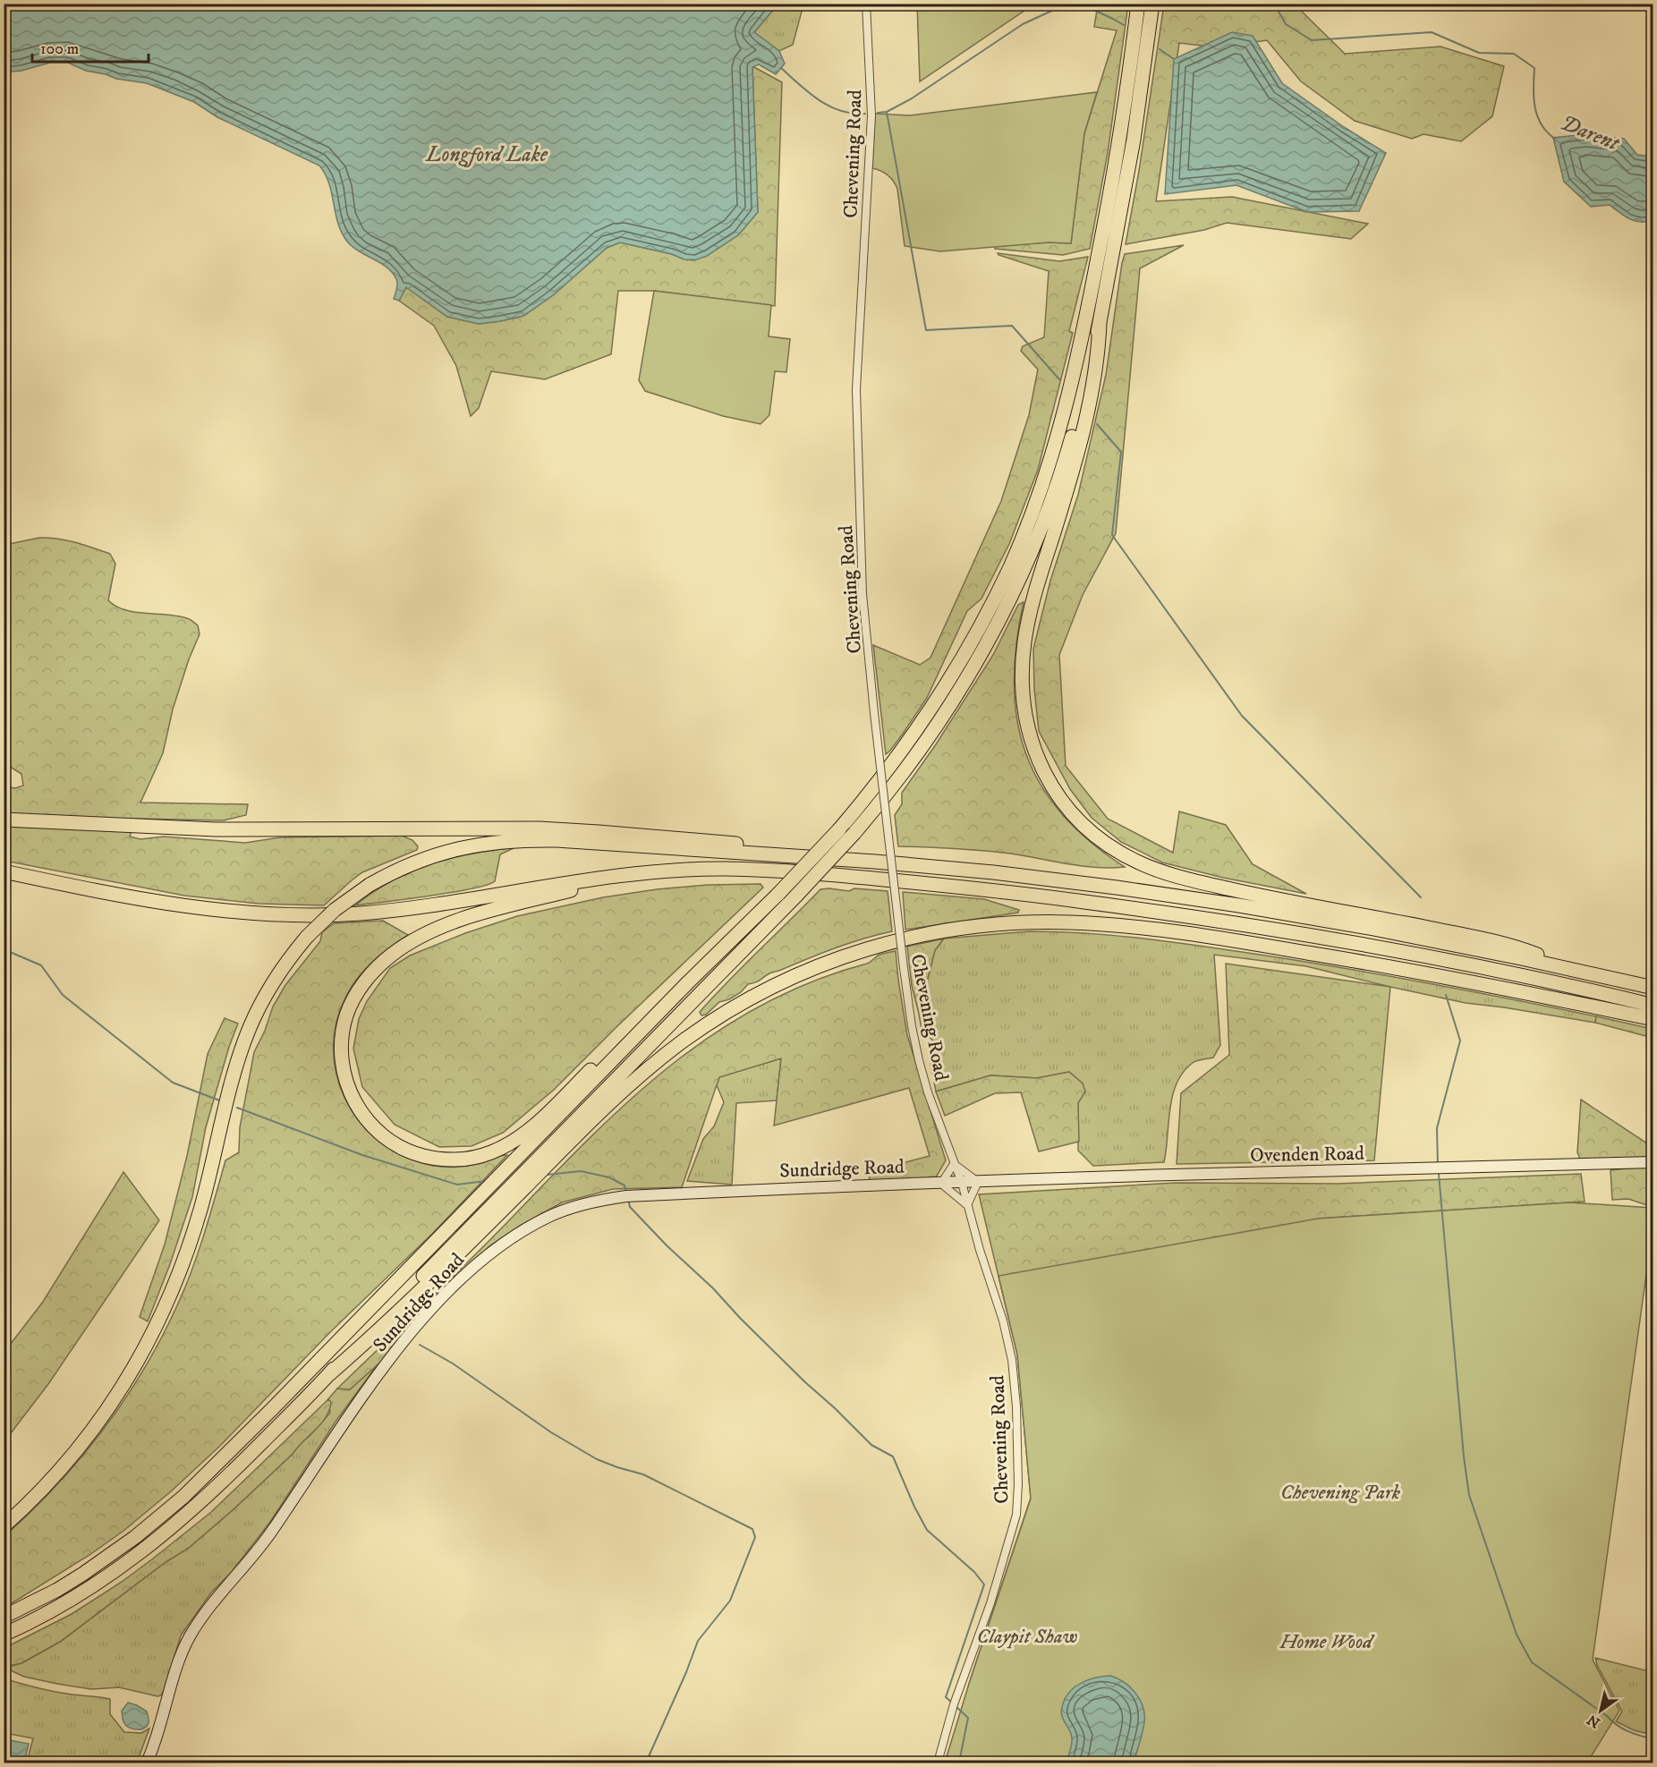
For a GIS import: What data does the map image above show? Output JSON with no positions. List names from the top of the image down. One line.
{"streets":{"main road":["Ovenden Road","Sundridge Road"],"street":["Chevening Road"]},"crossings":[["Chevening Road","Ovenden Road"],["Chevening Road","Sundridge Road"],["Ovenden Road","Sundridge Road"]],"water":["Darent","Longford Lake"],"parks":["Chevening Park","Claypit Shaw","Home Wood"],"scale_bar":"100 m","north":"bottom left"}
